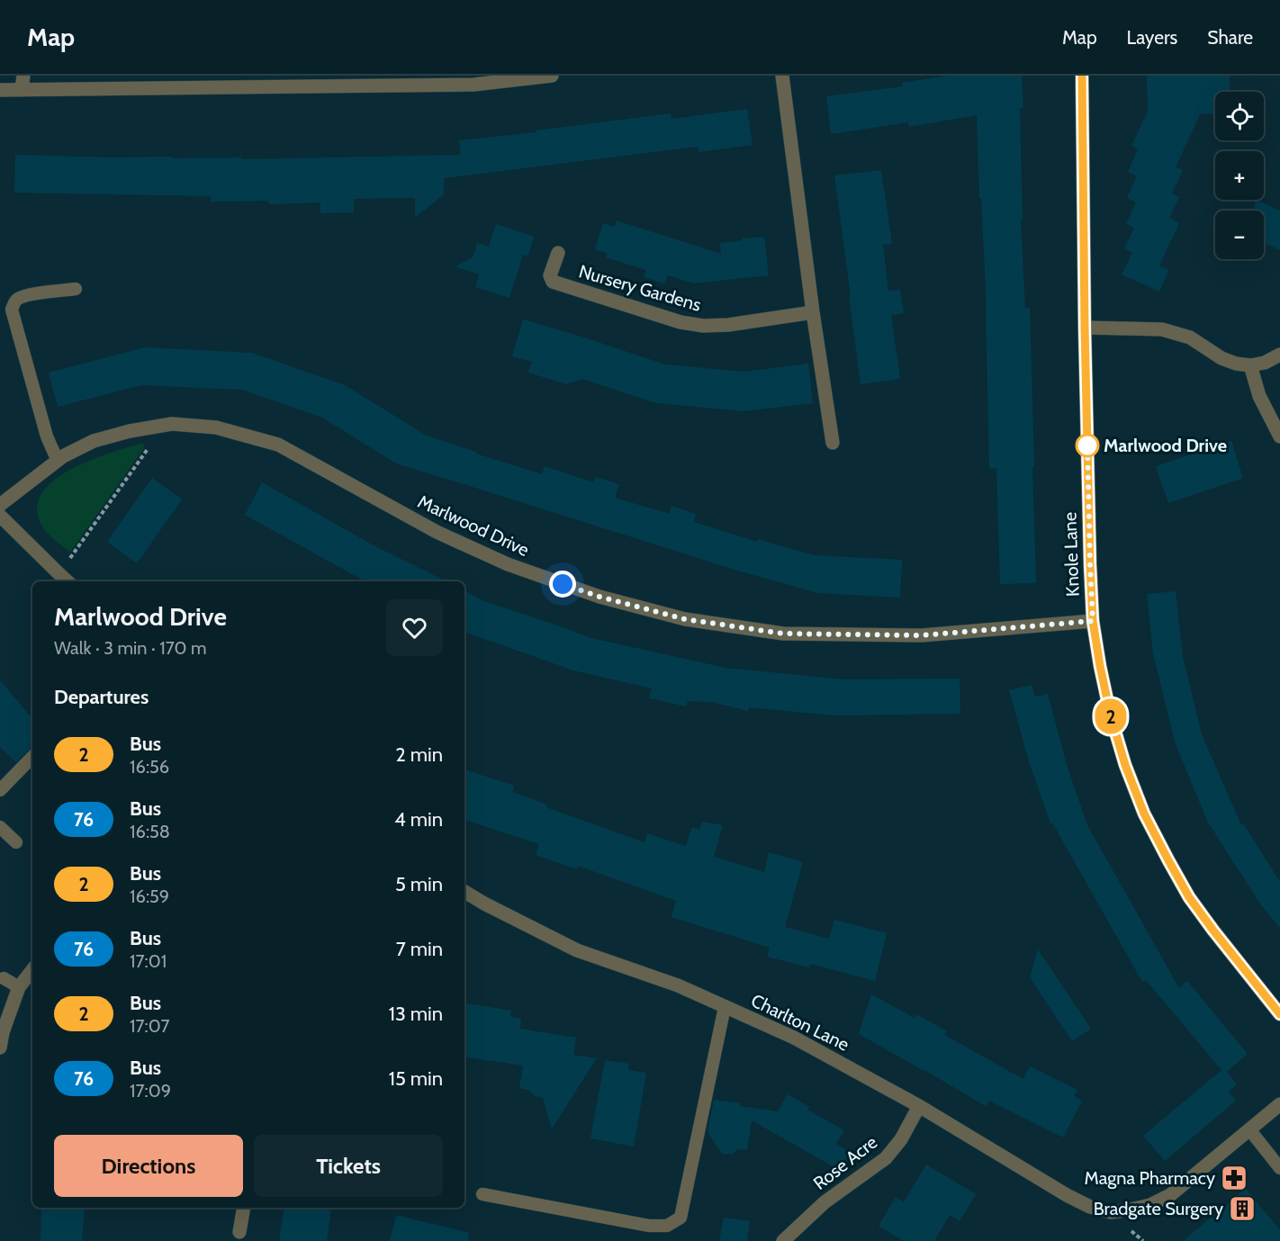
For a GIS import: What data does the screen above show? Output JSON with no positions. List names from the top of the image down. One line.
{"streets":{"street":["Nursery Gardens","Marlwood Drive","Knole Lane","Charlton Lane","Rose Acre"]},"crossings":[["Marlwood Drive","Knole Lane"],["Charlton Lane","Rose Acre"]],"places":{"other":["Marlwood Drive"],"pharmacy":["Magna Pharmacy"],"building":["Bradgate Surgery"]},"lines":["bus line 2"],"page":{"header":"Map","nav":["Map","Layers","Share"],"on_map":"2","map_buttons":["+","−"],"heading":[["Marlwood Drive","Walk · 3 min · 170 m"],"Departures"],"list":[{"mark":"2","name":"Bus","note":"16:56","value":"2 min"},{"mark":"76","name":"Bus","note":"16:58","value":"4 min"},{"mark":"2","name":"Bus","note":"16:59","value":"5 min"},{"mark":"76","name":"Bus","note":"17:01","value":"7 min"},{"mark":"2","name":"Bus","note":"17:07","value":"13 min"},{"mark":"76","name":"Bus","note":"17:09","value":"15 min"}],"buttons":["Directions","Tickets"]}}
